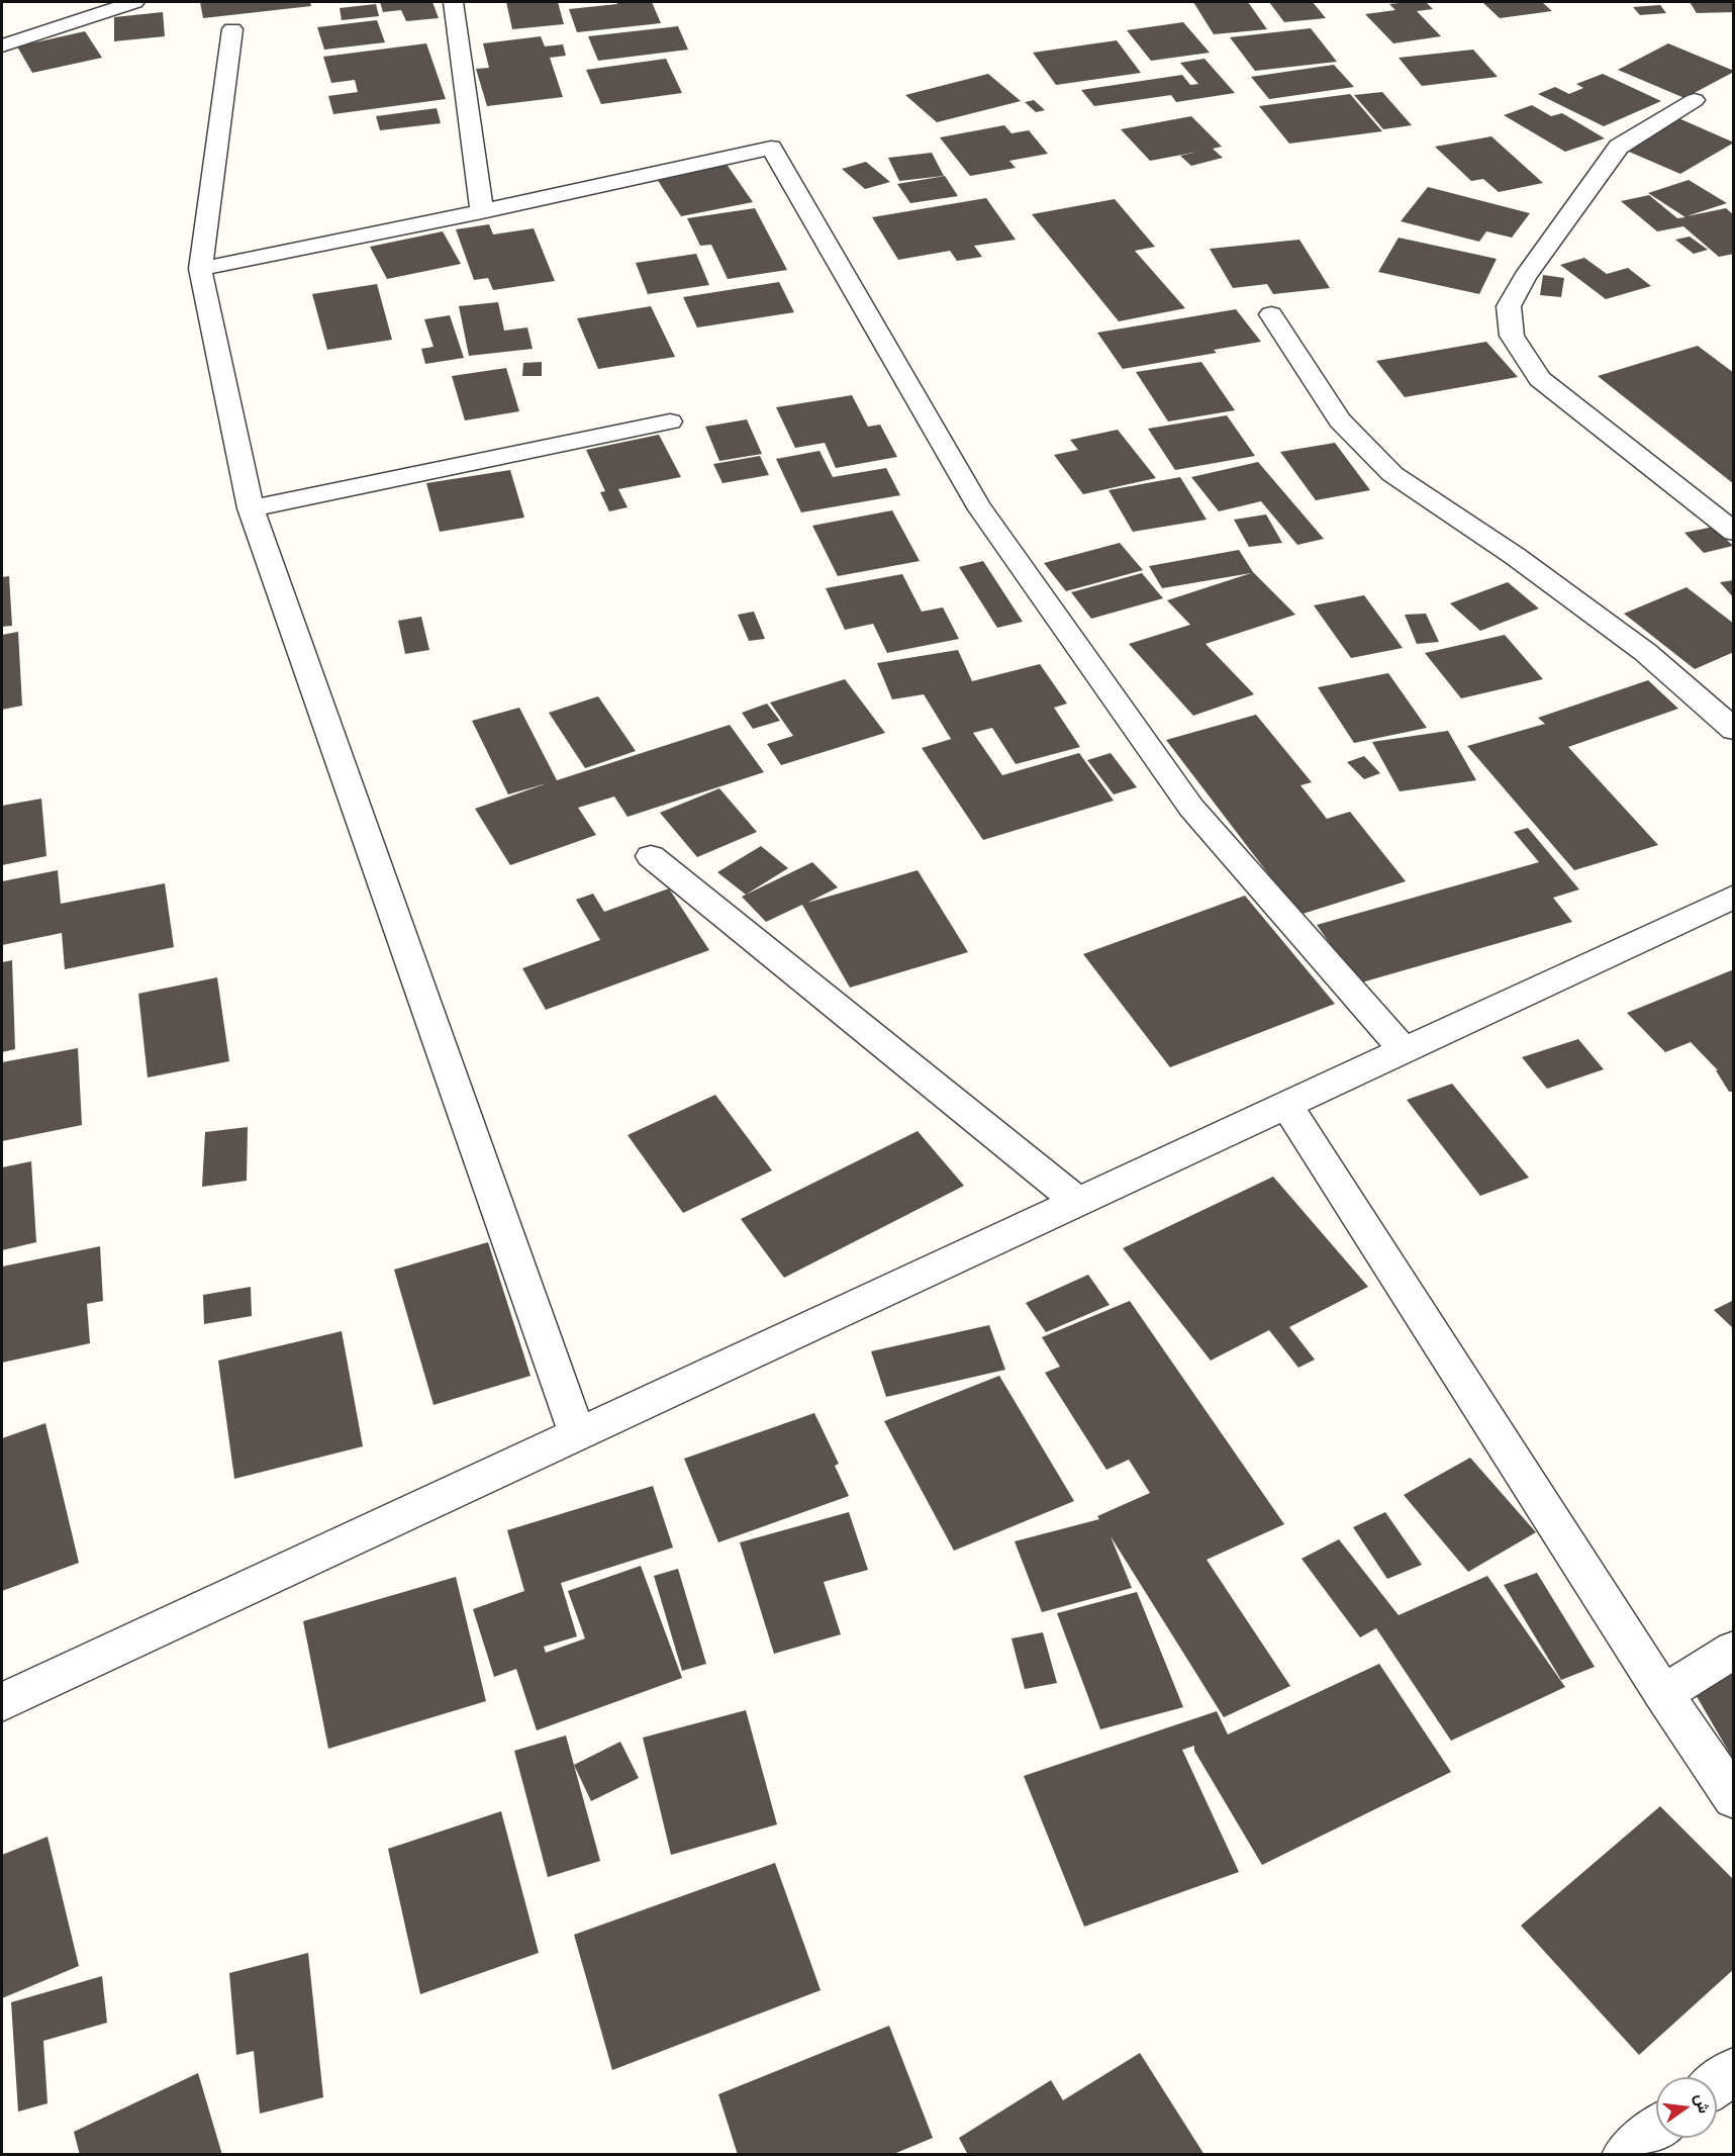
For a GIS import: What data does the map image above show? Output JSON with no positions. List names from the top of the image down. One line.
{"north":"right"}
